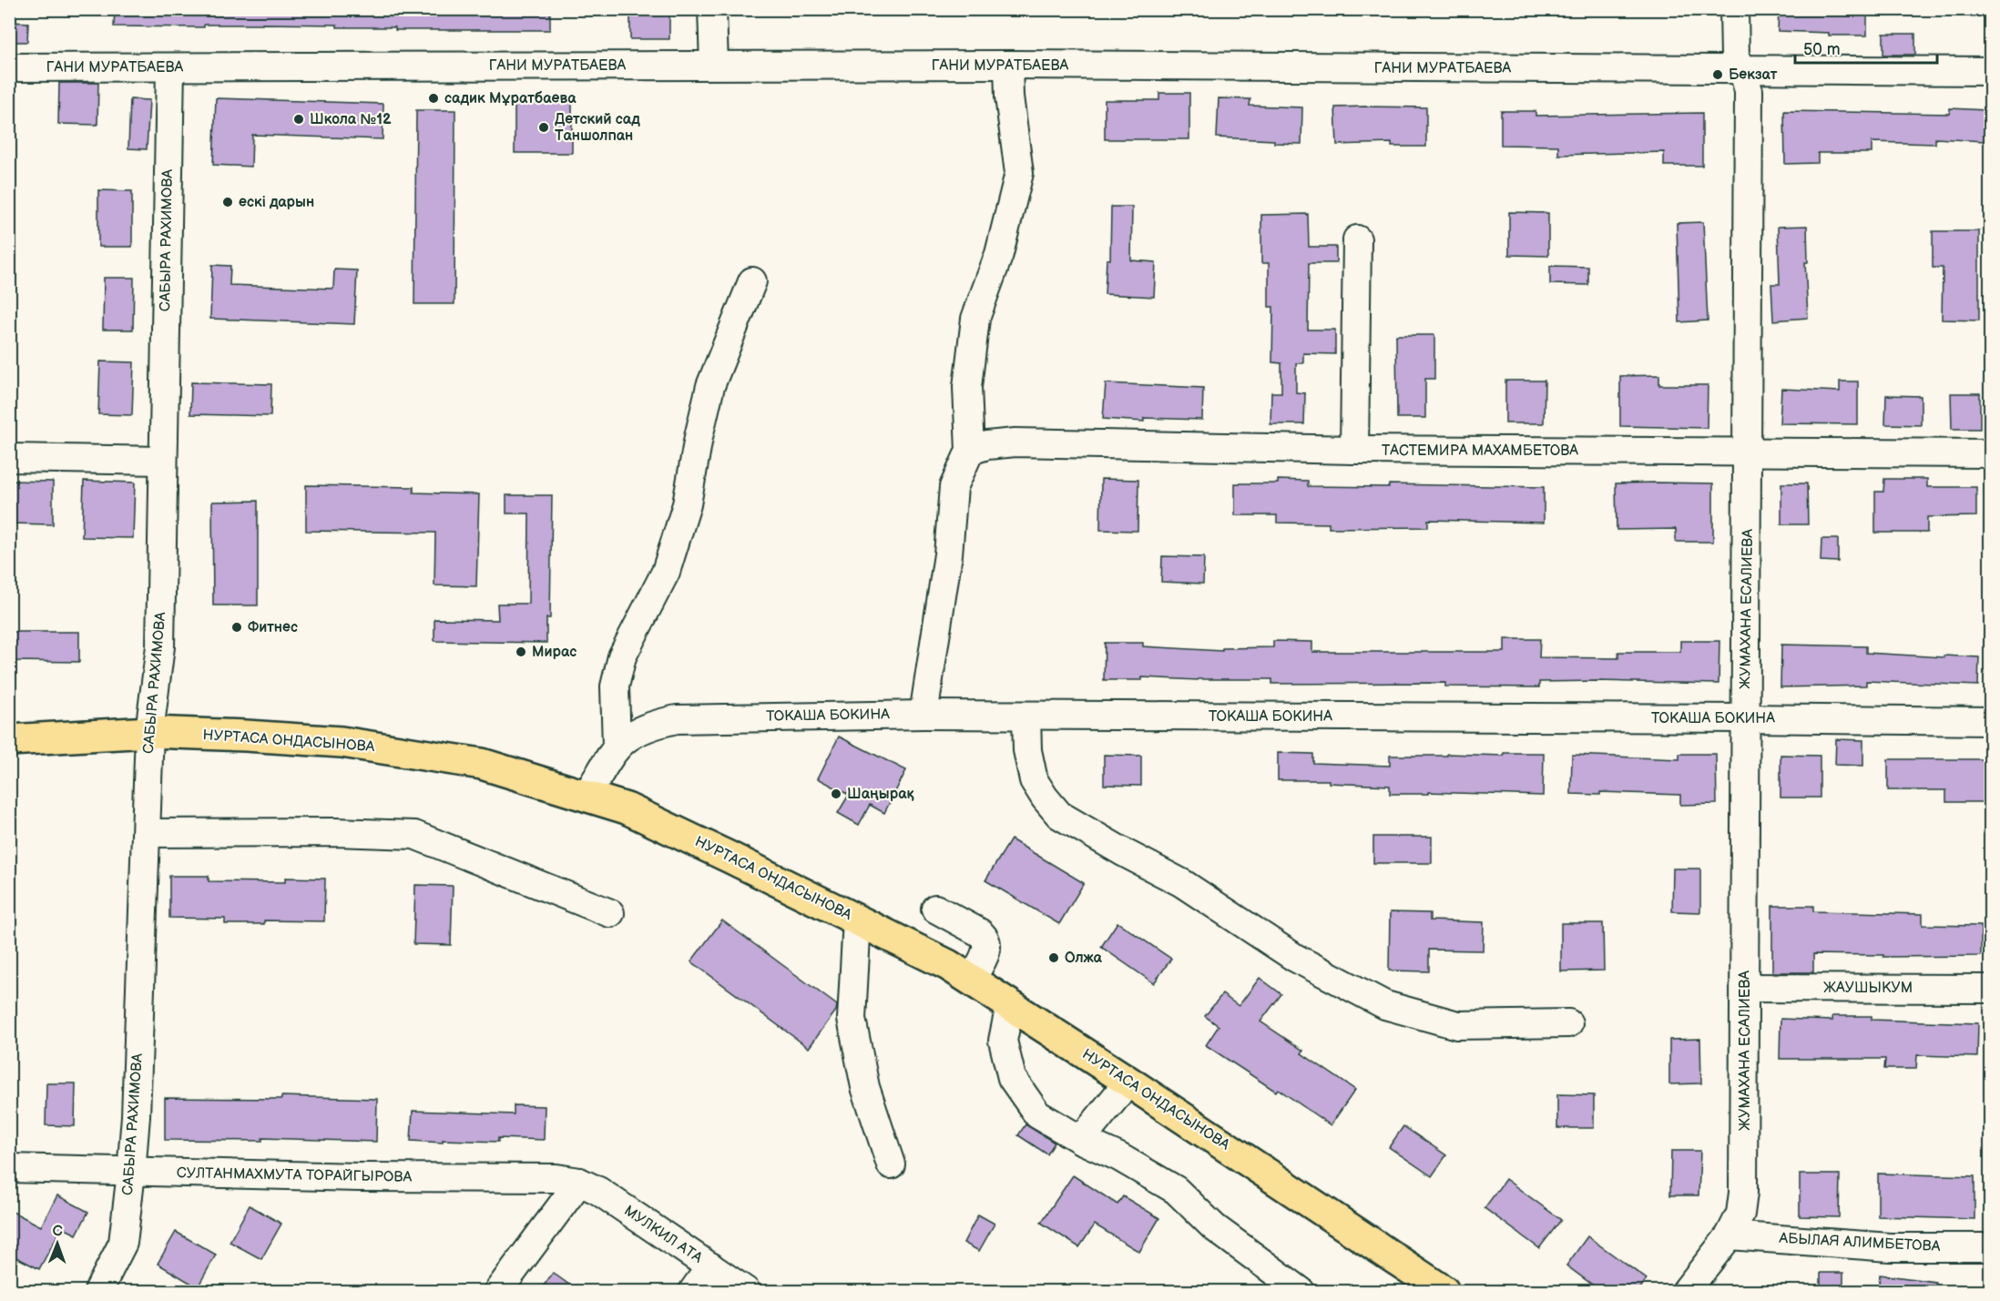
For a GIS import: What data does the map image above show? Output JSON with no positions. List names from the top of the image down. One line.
{"streets":{"main road":["НУРТАСА ОНДАСЫНОВА"],"street":["ГАНИ МУРАТБАЕВА","САБЫРА РАХИМОВА","ТАСТЕМИРА МАХАМБЕТОВА","ЖУМАХАНА ЕСАЛИЕВА","ТОКАША БОКИНА","ЖАУШЫКУМ","СУЛТАНМАХМУТА ТОРАЙГЫРОВА","МУЛКИЛ АТА","АБЫЛАЯ АЛИМБЕТОВА"]},"crossings":[["ГАНИ МУРАТБАЕВА","САБЫРА РАХИМОВА"],["ГАНИ МУРАТБАЕВА","ЖУМАХАНА ЕСАЛИЕВА"],["САБЫРА РАХИМОВА","НУРТАСА ОНДАСЫНОВА"],["САБЫРА РАХИМОВА","СУЛТАНМАХМУТА ТОРАЙГЫРОВА"],["ТАСТЕМИРА МАХАМБЕТОВА","ЖУМАХАНА ЕСАЛИЕВА"],["ЖУМАХАНА ЕСАЛИЕВА","ТОКАША БОКИНА"],["ЖУМАХАНА ЕСАЛИЕВА","ЖАУШЫКУМ"],["ЖУМАХАНА ЕСАЛИЕВА","АБЫЛАЯ АЛИМБЕТОВА"],["ТОКАША БОКИНА","НУРТАСА ОНДАСЫНОВА"],["СУЛТАНМАХМУТА ТОРАЙГЫРОВА","МУЛКИЛ АТА"]],"places":["Бекзат","садик Мұратбаева","Школа №12","Детский сад Таншолпан","ескі дарын","Фитнес","Мирас","Шаңырақ","Олжа"],"scale_bar":"50 m","north":"top"}
